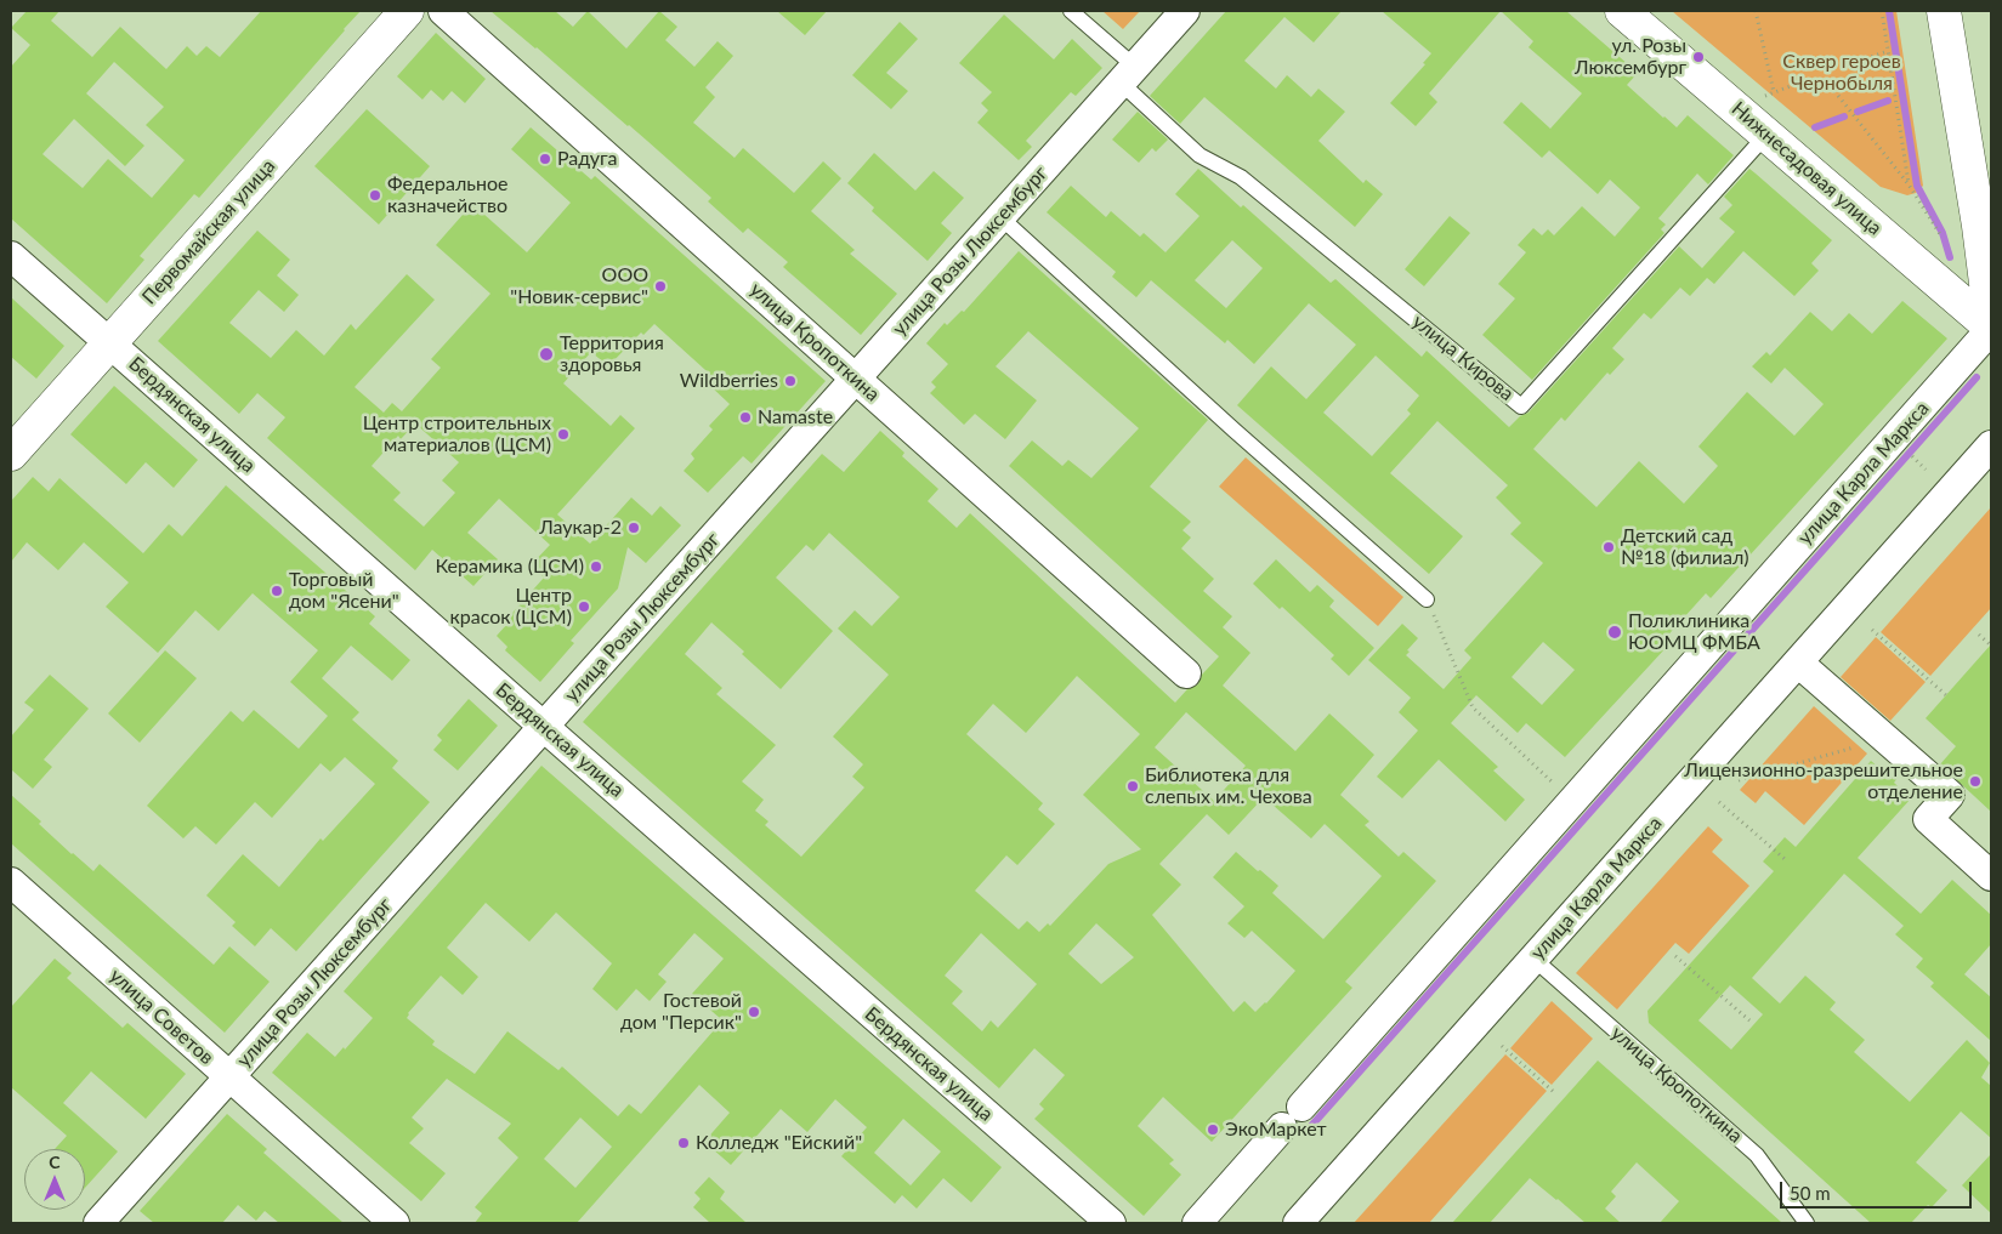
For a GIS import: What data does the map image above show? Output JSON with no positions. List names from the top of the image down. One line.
{"streets":{"street":["Нижнесадовая улица","Первомайская улица","улица Розы Люксембург","улица Кропоткина","Бердянская улица","улица Карла Маркса","улица Советов"],"lane":["улица Кирова"]},"crossings":[["Нижнесадовая улица","улица Кирова"],["Нижнесадовая улица","улица Карла Маркса"],["Первомайская улица","Бердянская улица"],["улица Розы Люксембург","улица Кропоткина"],["улица Розы Люксембург","улица Кирова"],["улица Розы Люксембург","Бердянская улица"],["улица Розы Люксембург","улица Советов"],["улица Кропоткина","улица Карла Маркса"]],"parks":["Сквер героев Чернобыля"],"places":["ул. Розы Люксембург","Радуга","Федеральное казначейство","ООО \"Новик-сервис\"","Территория здоровья","Wildberries","Namaste","Центр строительных материалов (ЦСМ)","Лаукар-2","Детский сад №18 (филиал)","Керамика (ЦСМ)","Торговый дом \"Ясени\"","Центр красок (ЦСМ)","Поликлиника ЮОМЦ ФМБА","Лицензионно-разрешительное отделение","Библиотека для слепых им. Чехова","Гостевой дом \"Персик\"","ЭкоМаркет","Колледж \"Ейский\""],"scale_bar":"50 m","north":"top"}
